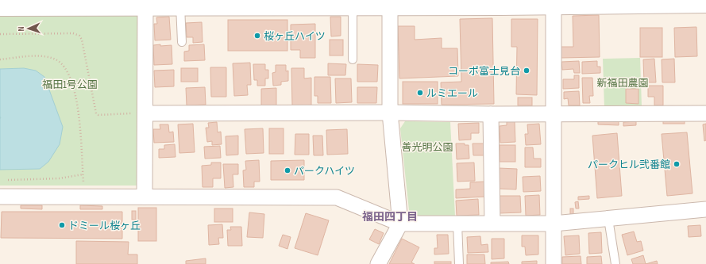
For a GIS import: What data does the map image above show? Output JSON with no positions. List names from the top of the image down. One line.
{"districts":["福田四丁目"],"parks":["新福田農園","福田1号公園","善光明公園"],"places":["桜ヶ丘ハイツ","コーポ富士見台","ルミエール","パークヒル弐番館","パークハイツ","ドミール桜ヶ丘"],"north":"left"}
